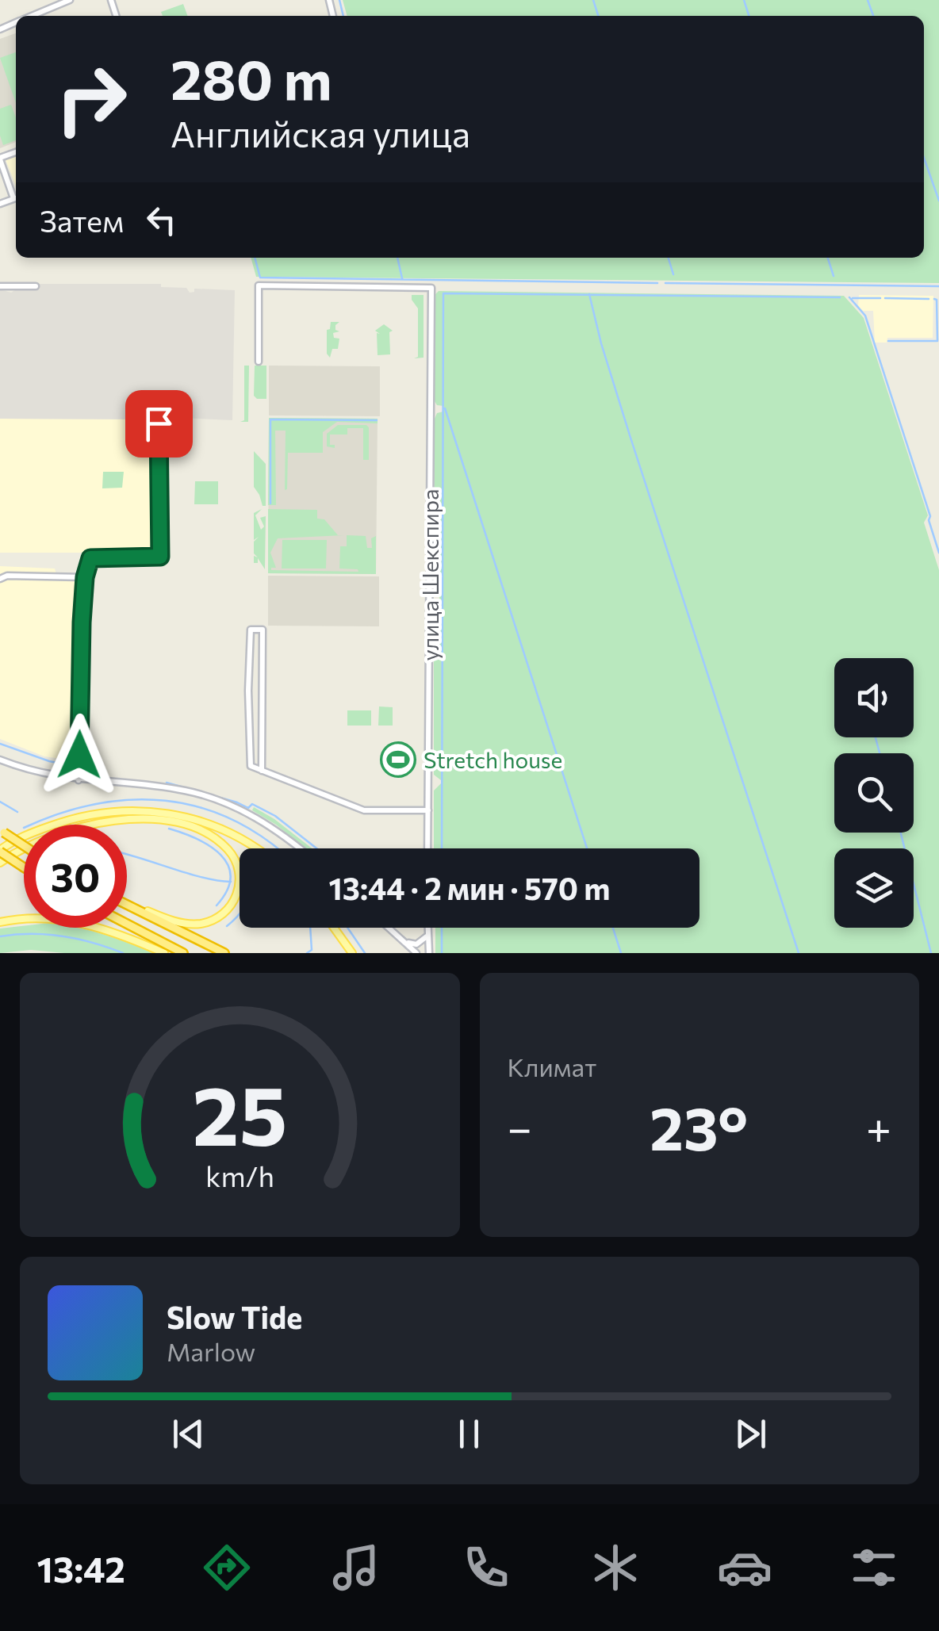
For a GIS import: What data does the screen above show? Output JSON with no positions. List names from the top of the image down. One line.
{"streets":{"street":["улица Шекспира"]},"places":{"sports":["Stretch house"]},"page":{"turn":["280 m","Английская улица"],"then":"Затем","limit":"30","trip":"13:44 · 2 мин · 570 m","tile":"Климат","heat":["−","23°","+"],"song":["Slow Tide","Marlow"],"tabs":"13:42","gauge":["25","km/h"]}}
